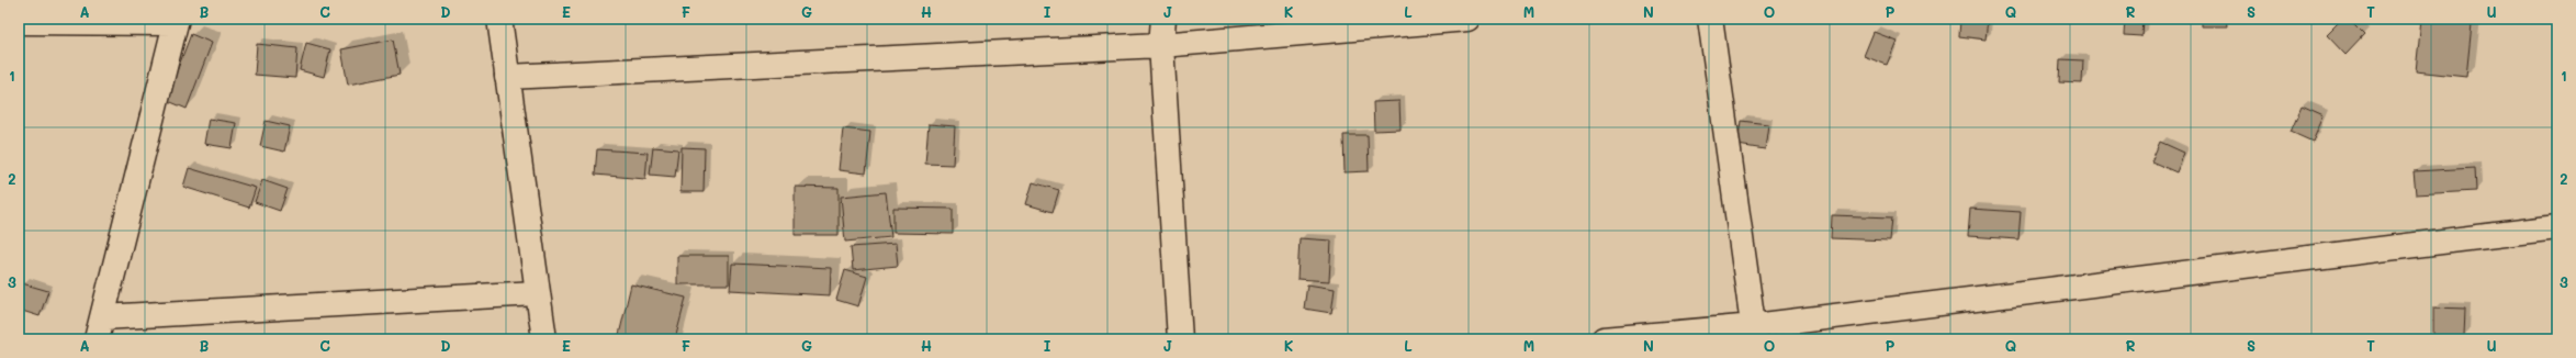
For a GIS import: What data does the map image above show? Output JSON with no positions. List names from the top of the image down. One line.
{"grid":{"columns":["A","B","C","D","E","F","G","H","I","J","K","L","M","N","O","P","Q","R","S","T","U"],"rows":["1","2","3"]}}
